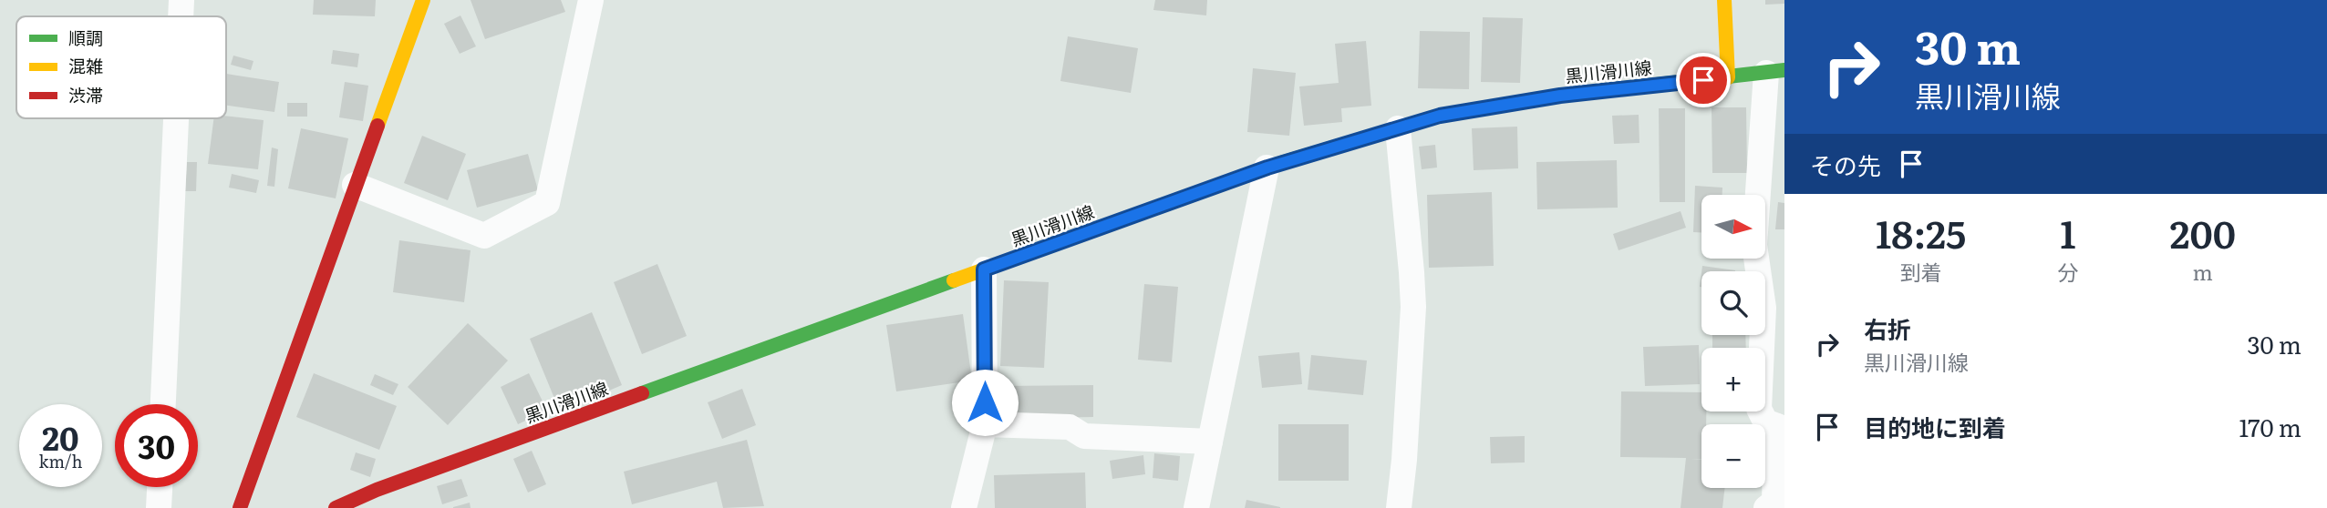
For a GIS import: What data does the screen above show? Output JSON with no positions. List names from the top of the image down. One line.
{"streets":{"main road":["黒川滑川線"]},"legend":["順調","混雑","渋滞"],"north":"right","page":{"turn":["30 m","黒川滑川線"],"then":"その先","eta":["18:25","到着","1","分","200","m"],"map_buttons":["+","−"],"list":[{"name":"右折","note":"黒川滑川線","value":"30 m"},{"name":"目的地に到着","value":"170 m"}],"speed":"20 km/h","limit":"30"}}
